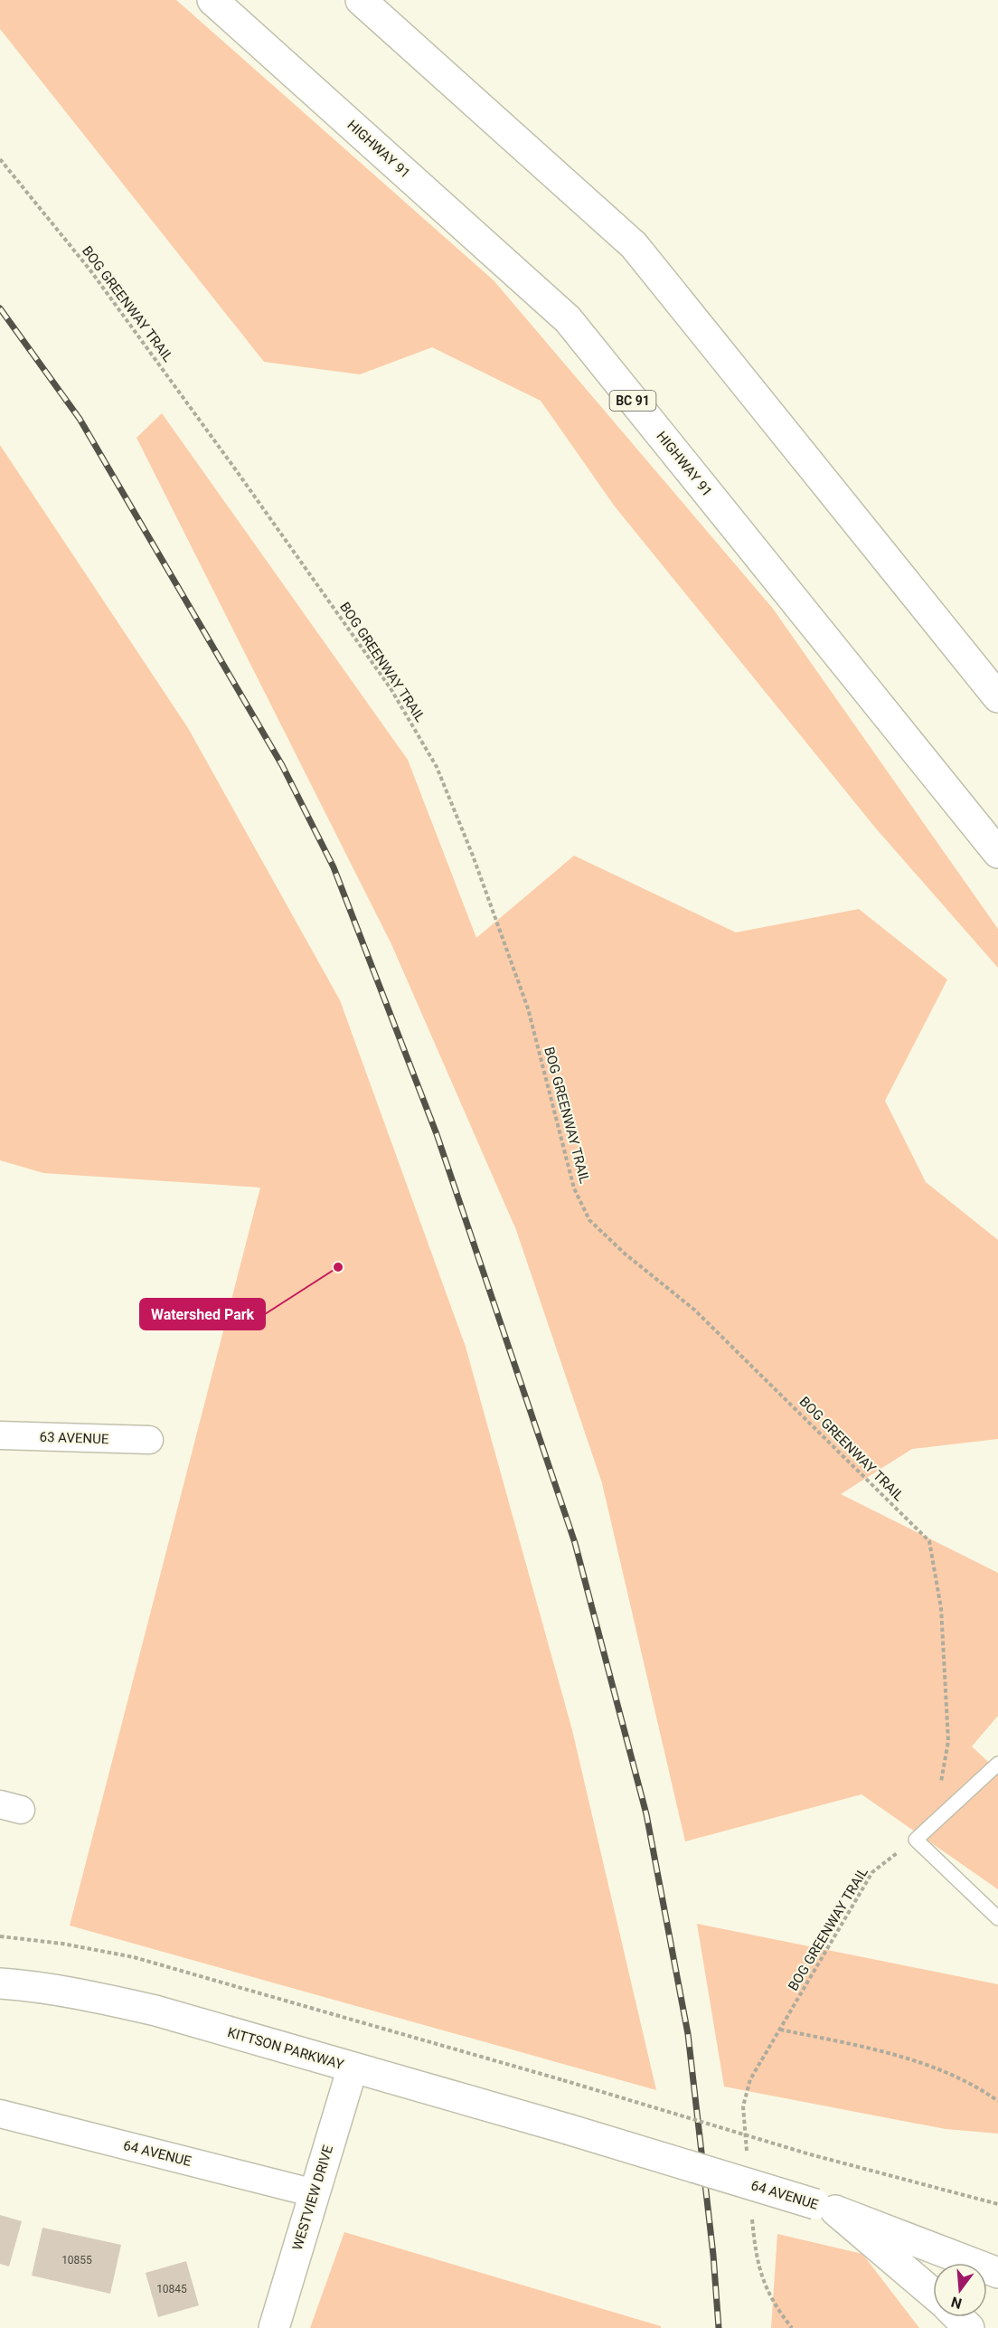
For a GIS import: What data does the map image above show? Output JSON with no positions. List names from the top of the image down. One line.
{"streets":{"main road":["HIGHWAY 91","BC 91","KITTSON PARKWAY","64 AVENUE","WESTVIEW DRIVE"],"street":["63 AVENUE"],"path":["BOG GREENWAY TRAIL"]},"crossings":[["KITTSON PARKWAY","64 AVENUE"],["KITTSON PARKWAY","WESTVIEW DRIVE"],["64 AVENUE","WESTVIEW DRIVE"]],"places":["Watershed Park"],"house_numbers":["10855","10845"],"north":"bottom"}
